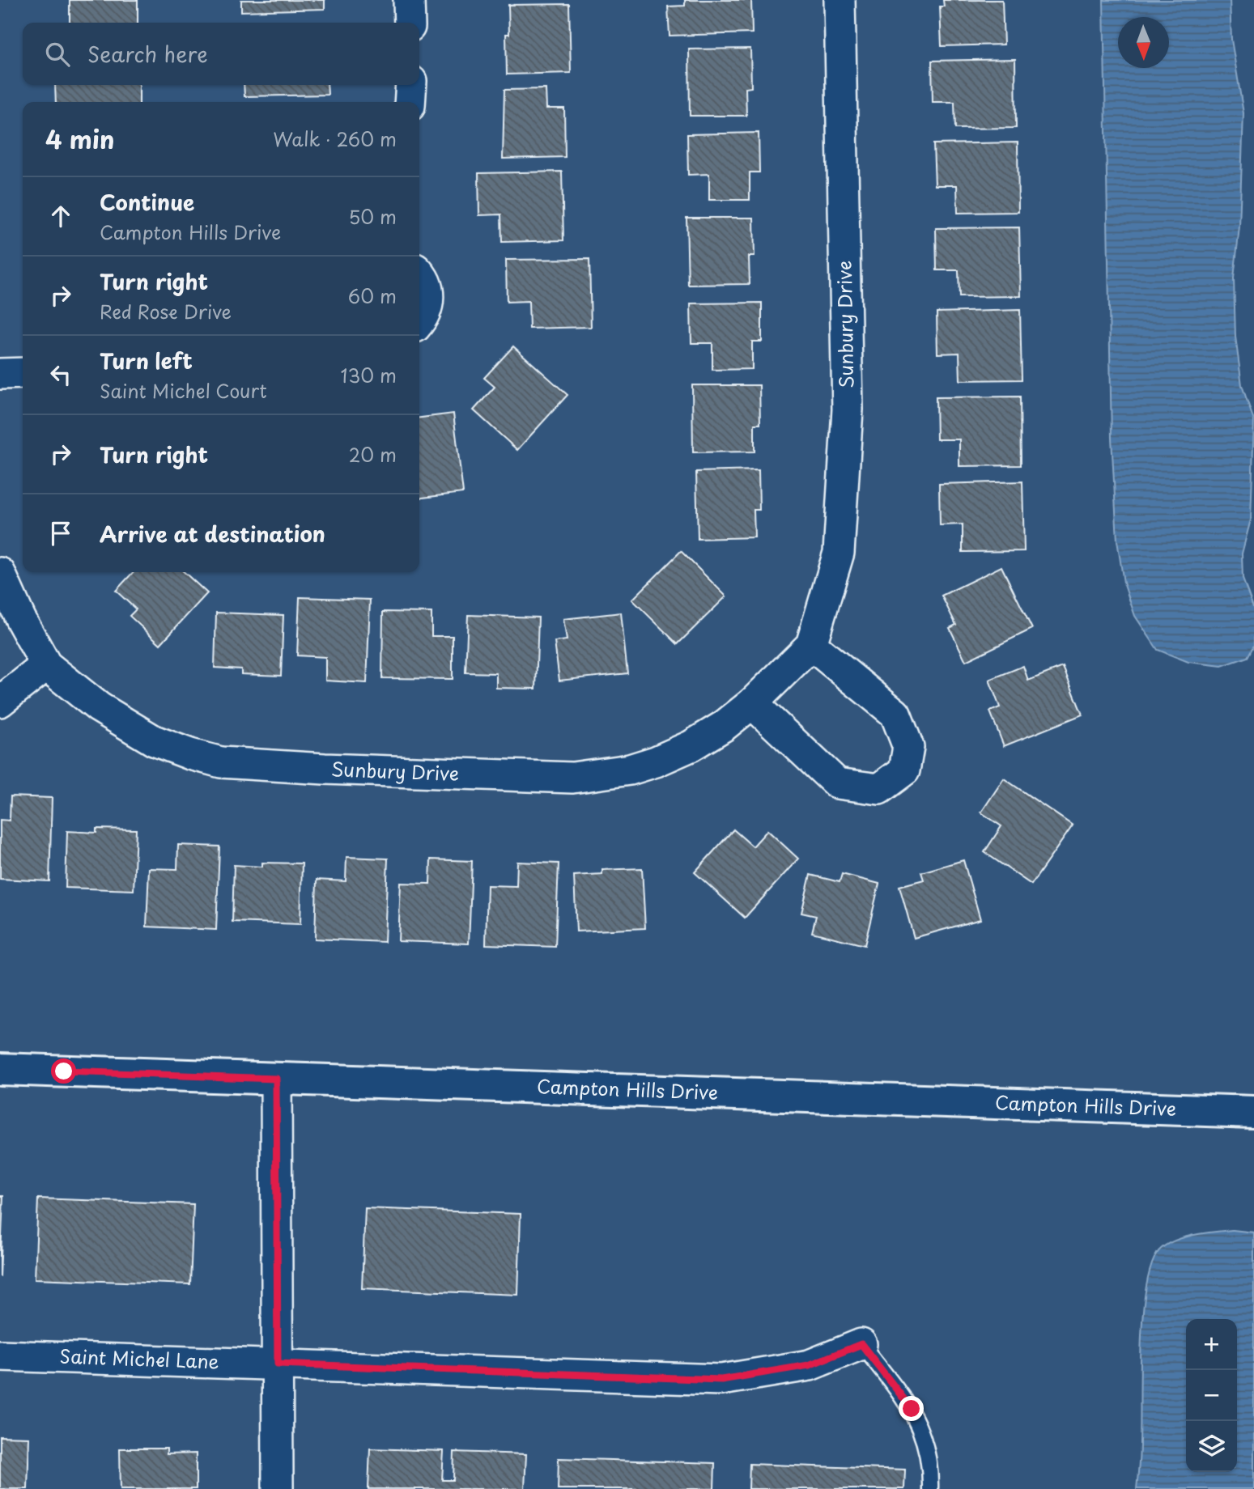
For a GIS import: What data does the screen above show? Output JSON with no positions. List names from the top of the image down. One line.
{"streets":{"street":["Sunbury Drive","Campton Hills Drive","Saint Michel Lane"]},"north":"bottom","page":{"search":"Search here","heading":["4 min","Walk · 260 m"],"list":[["Continue","Campton Hills Drive","50 m"],["Turn right","Red Rose Drive","60 m"],["Turn left","Saint Michel Court","130 m"],["Turn right","20 m"],"Arrive at destination"],"map_buttons":["+","−"]}}
